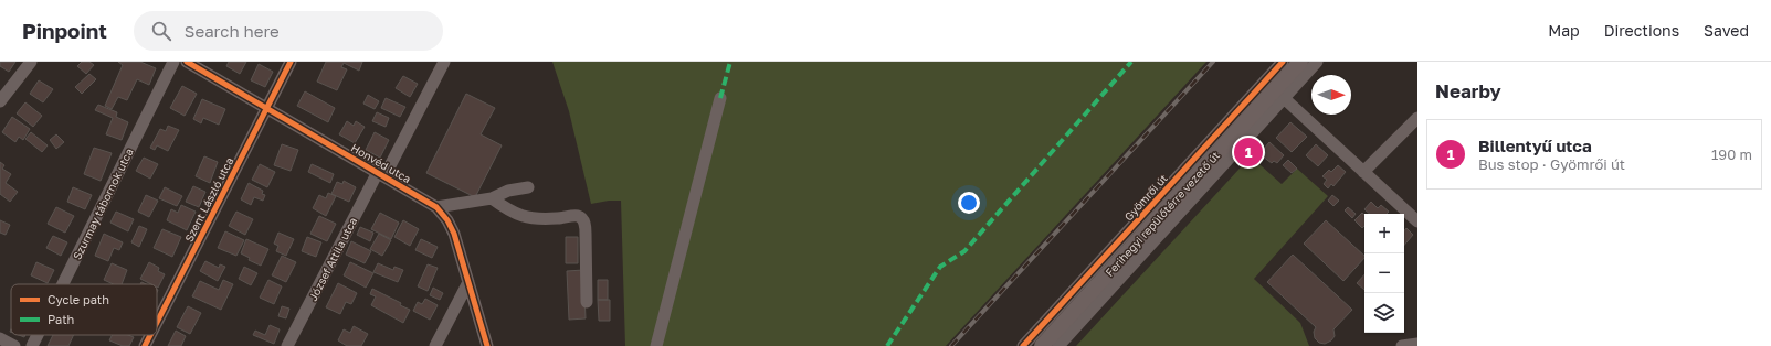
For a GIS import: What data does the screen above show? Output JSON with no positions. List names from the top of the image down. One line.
{"streets":{"main road":["Ferihegyi repülőtérre vezető út"],"street":["Honvéd utca","Gyömrői út","Szent László utca","Szurmay tábornok utca","József Attila utca"]},"crossings":[["Honvéd utca","Szent László utca"],["Honvéd utca","József Attila utca"]],"legend":["Cycle path","Path"],"north":"right","page":{"header":"Pinpoint","search":"Search here","nav":["Map","Directions","Saved"],"heading":"Nearby","list":[{"mark":"1","name":"Billentyű utca","note":"Bus stop · Gyömrői út","value":"190 m"}],"pins":"1","map_buttons":["+","−"]}}
